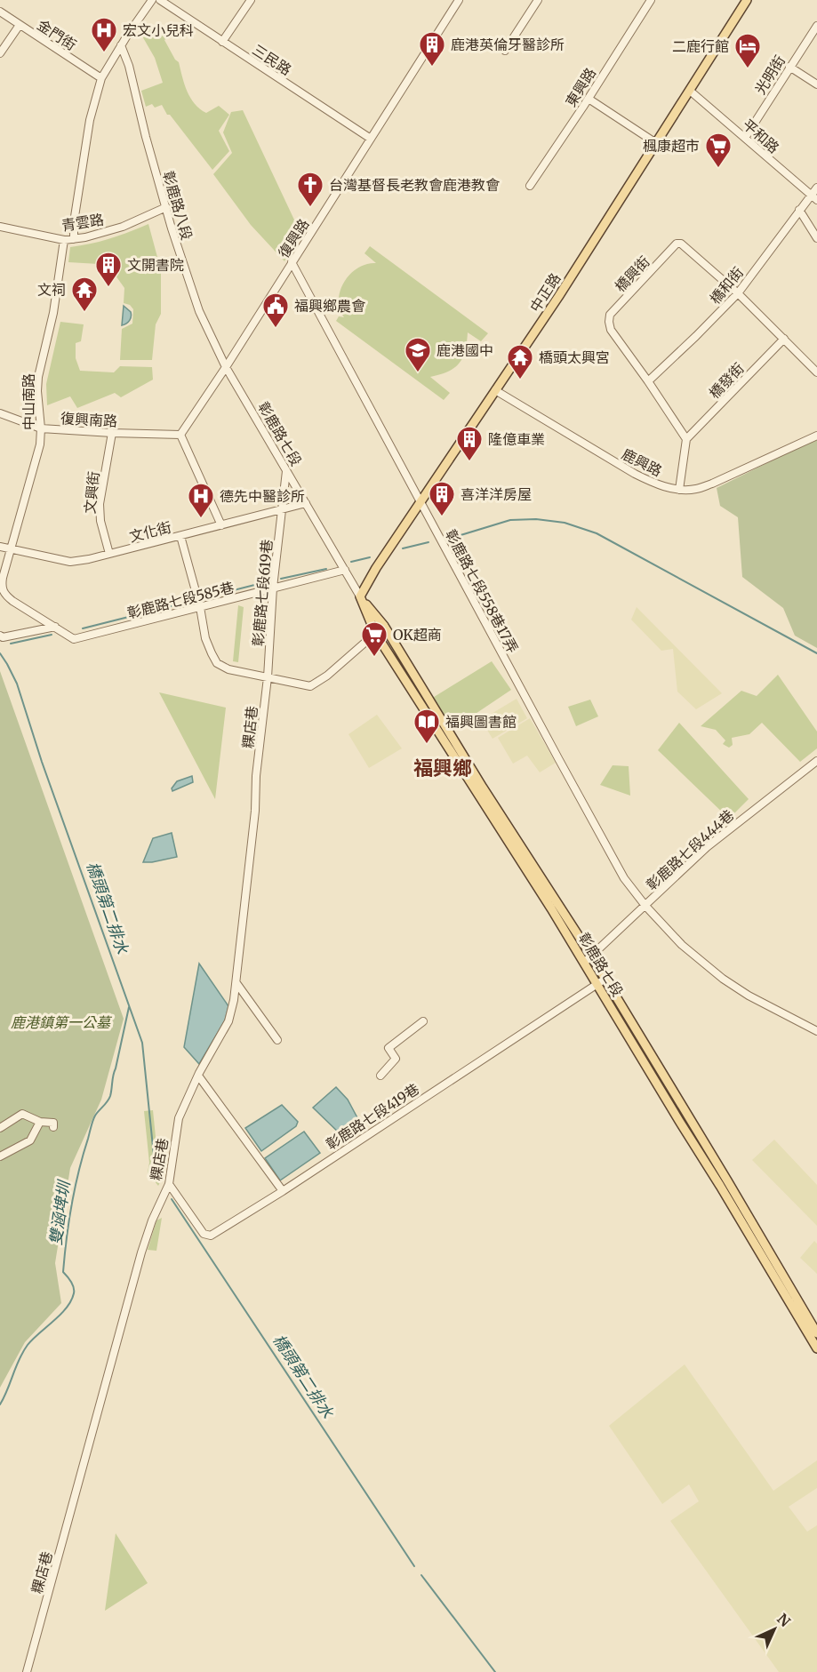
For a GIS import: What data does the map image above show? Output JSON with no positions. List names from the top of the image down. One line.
{"streets":{"main road":["中正路","彰鹿路七段"],"street":["金門街","三民路","光明街","東興路","平和路","彰鹿路八段","青雲路","復興路","橋興街","橋和街","橋發街","中山南路","復興南路","鹿興路","文興街","文化街","彰鹿路七段558巷17弄","彰鹿路七段619巷","彰鹿路七段585巷","粿店巷","彰鹿路七段444巷","彰鹿路七段419巷"]},"crossings":[["三民路","復興路"],["光明街","平和路"],["平和路","橋和街"],["平和路","中正路"],["彰鹿路八段","青雲路"],["彰鹿路八段","復興路"],["彰鹿路八段","彰鹿路七段"],["青雲路","中山南路"],["復興路","復興南路"],["復興路","彰鹿路七段"],["復興路","彰鹿路七段558巷17弄"],["橋興街","橋和街"],["橋興街","橋發街"],["中正路","彰鹿路七段"],["中正路","鹿興路"],["中正路","彰鹿路七段558巷17弄"],["中山南路","復興南路"],["中山南路","文化街"],["中山南路","彰鹿路七段585巷"],["復興南路","文興街"],["彰鹿路七段","文化街"],["彰鹿路七段","彰鹿路七段619巷"],["彰鹿路七段","彰鹿路七段585巷"],["彰鹿路七段","彰鹿路七段444巷"],["彰鹿路七段","彰鹿路七段419巷"],["文興街","文化街"],["文化街","彰鹿路七段619巷"],["彰鹿路七段558巷17弄","彰鹿路七段444巷"],["彰鹿路七段619巷","彰鹿路七段585巷"],["彰鹿路七段619巷","粿店巷"],["粿店巷","彰鹿路七段419巷"]],"districts":["福興鄉"],"water":["橋頭第二排水","雙涵埤圳"],"parks":["鹿港鎮第一公墓"],"places":{"hospital":["宏文小兒科","德先中醫診所"],"building":["鹿港英倫牙醫診所","文開書院","隆億車業","喜洋洋房屋"],"hotel":["二鹿行館"],"supermarket":["楓康超市","OK超商"],"church":["台灣基督長老教會鹿港教會"],"temple":["文祠","橋頭太興宮"],"public building":["福興鄉農會"],"school or university":["鹿港國中"],"library":["福興圖書館"]},"north":"top right"}
